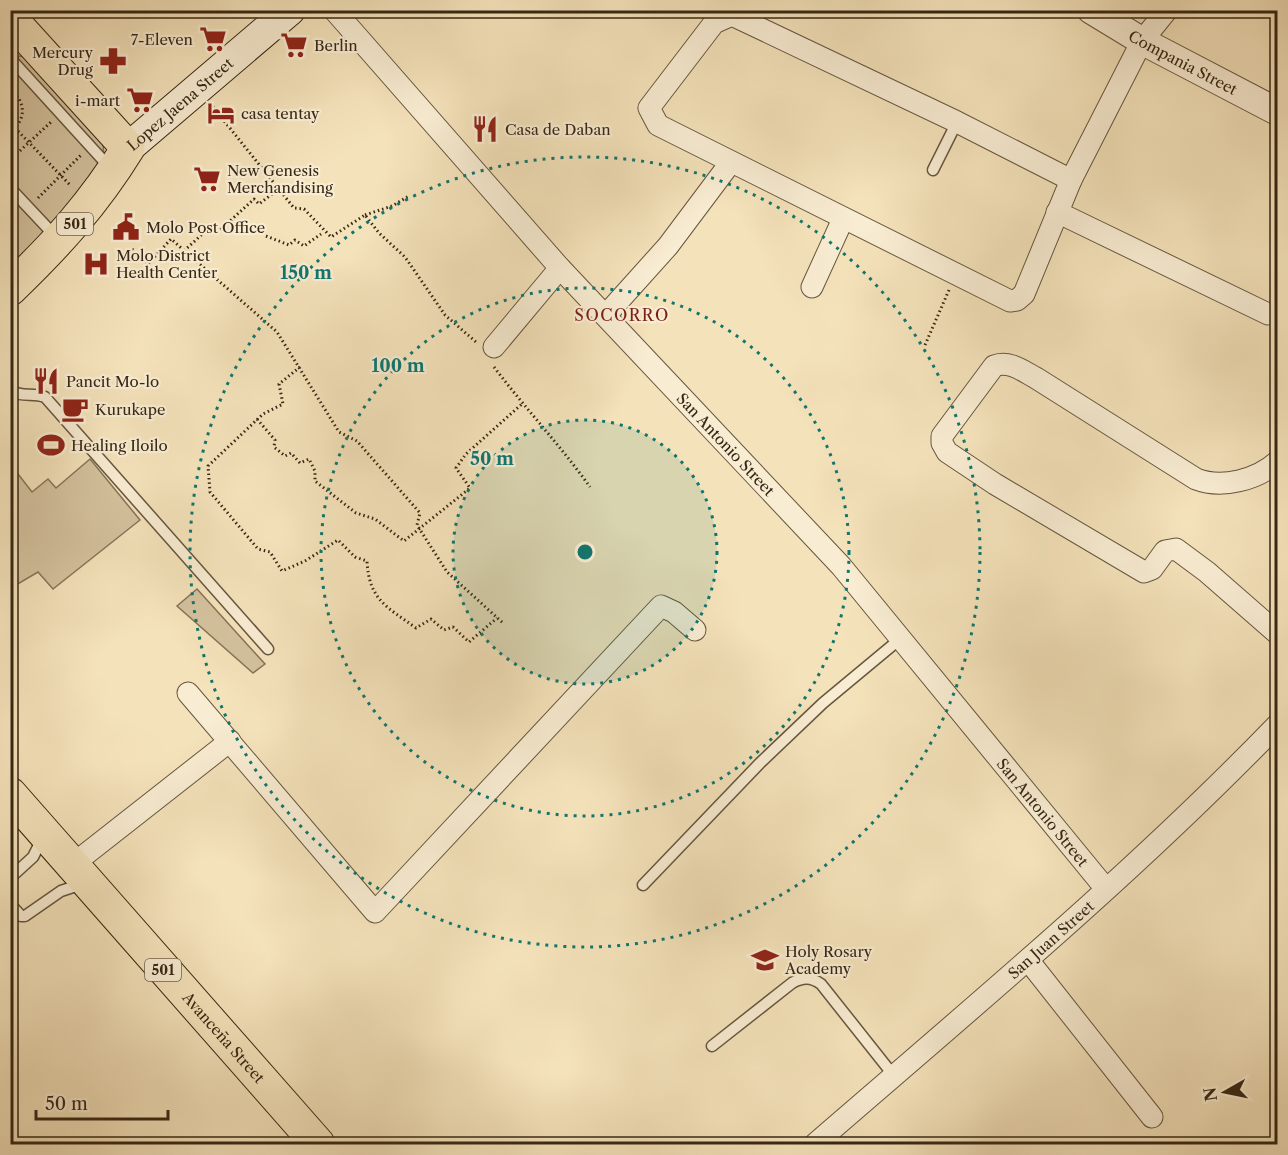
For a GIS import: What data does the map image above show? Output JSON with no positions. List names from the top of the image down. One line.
{"streets":{"main road":["Lopez Jaena Street","501","Avanceña Street"],"street":["Compania Street","San Antonio Street","San Juan Street"]},"crossings":[["San Antonio Street","San Juan Street"]],"districts":["SOCORRO"],"places":{"supermarket":["7-Eleven","Berlin","i-mart","New Genesis Merchandising"],"pharmacy":["Mercury Drug"],"hotel":["casa tentay"],"restaurant":["Casa de Daban","Pancit Mo-lo"],"public building":["Molo Post Office"],"hospital":["Molo District Health Center"],"cafe":["Kurukape"],"sports":["Healing Iloilo"],"school or university":["Holy Rosary Academy"]},"scale_bar":"50 m","north":"left","rings":["150 m","100 m","50 m"]}
